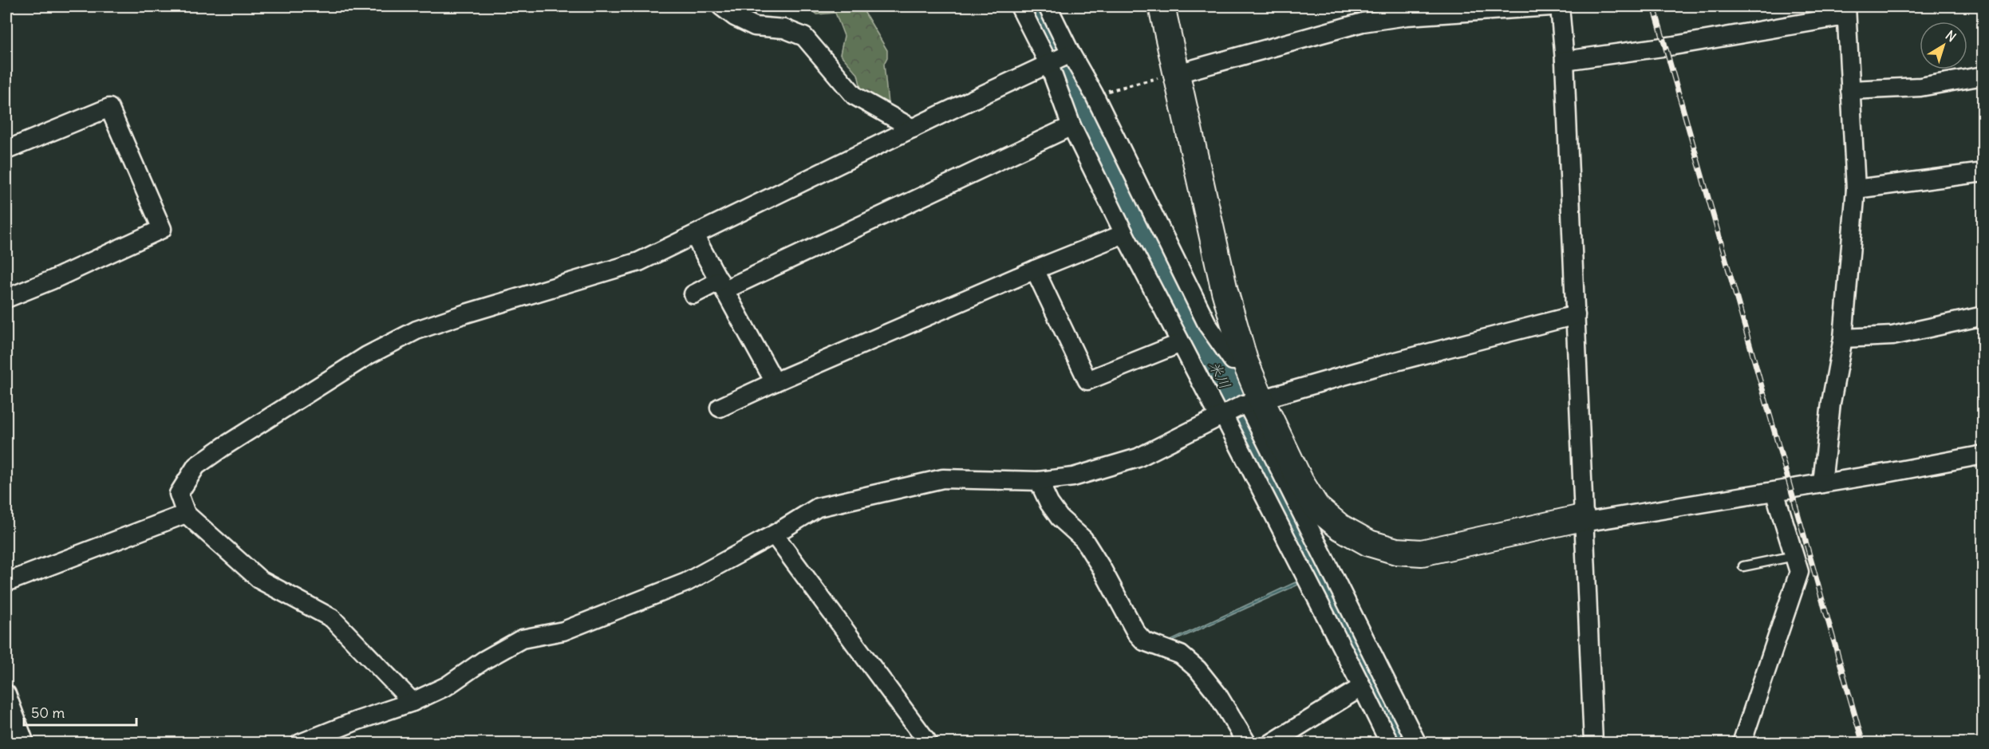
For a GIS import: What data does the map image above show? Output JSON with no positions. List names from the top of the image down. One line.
{"water":["米川"],"scale_bar":"50 m","north":"top right"}
